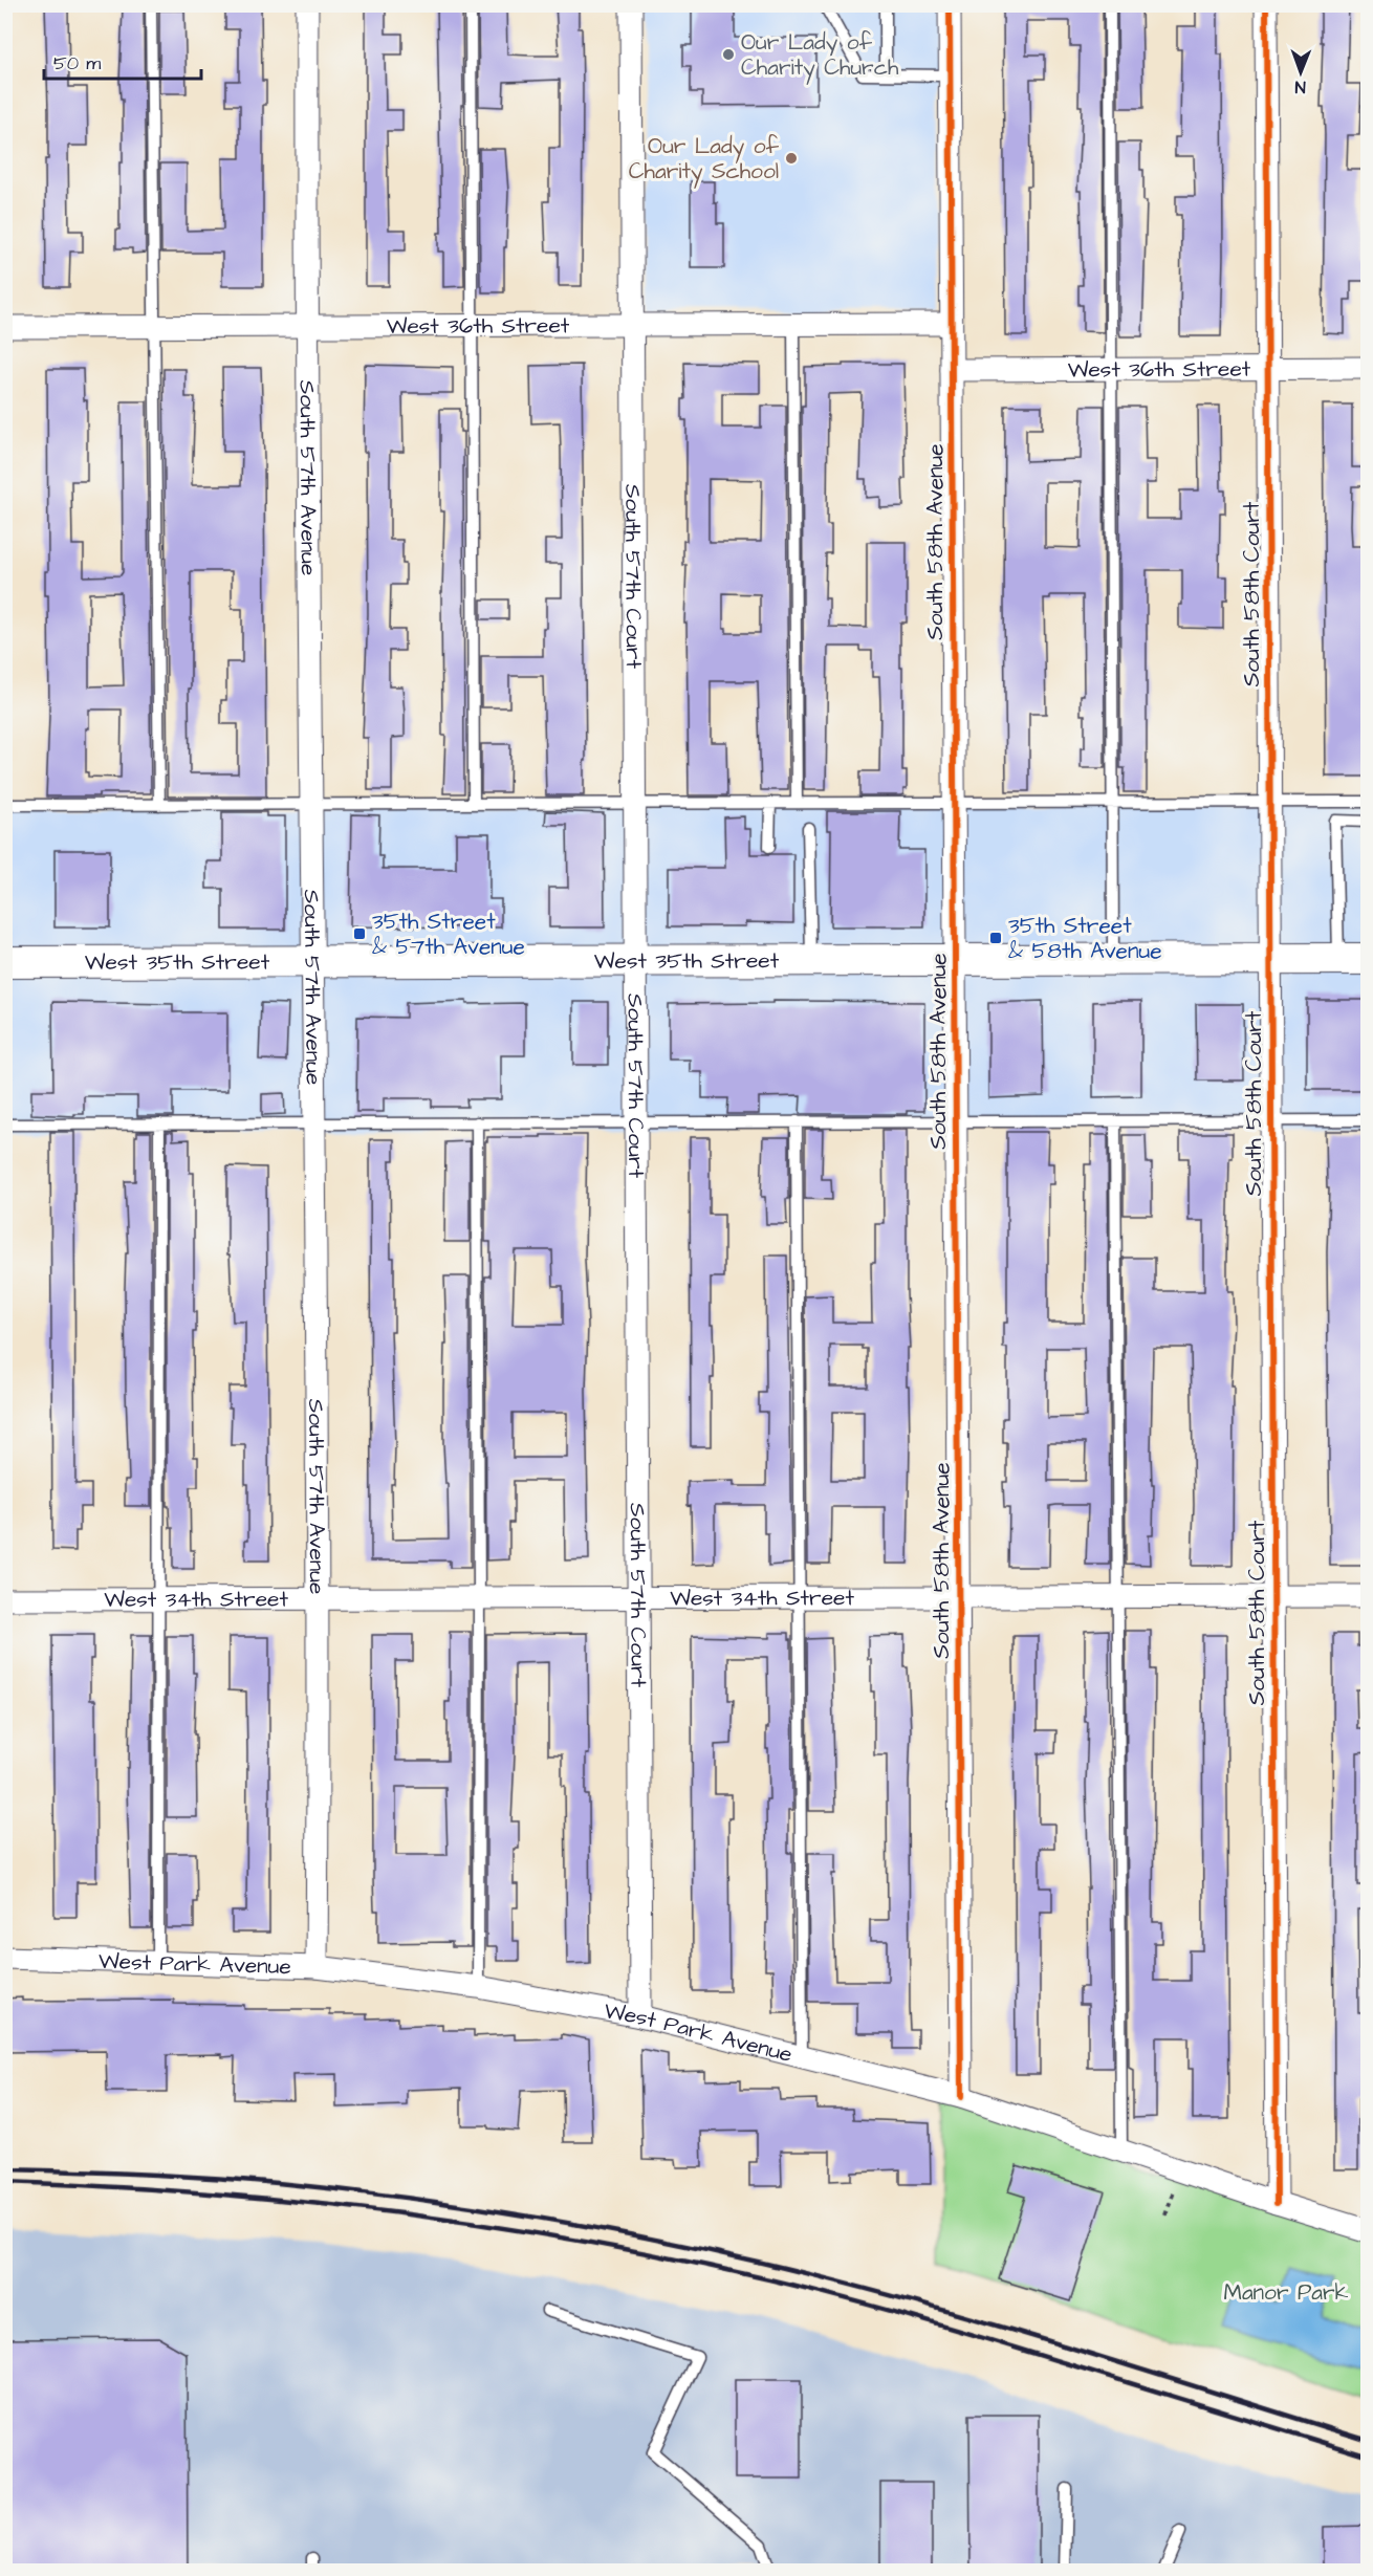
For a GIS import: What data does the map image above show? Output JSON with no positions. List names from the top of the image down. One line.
{"streets":{"street":["West 36th Street","South 57th Avenue","South 58th Avenue","South 57th Court","South 58th Court","West 35th Street","West 34th Street","West Park Avenue"]},"crossings":[["West 36th Street","South 57th Avenue"],["West 36th Street","South 58th Avenue"],["West 36th Street","South 57th Court"],["West 36th Street","South 58th Court"],["South 57th Avenue","West 35th Street"],["South 57th Avenue","West 34th Street"],["South 57th Avenue","West Park Avenue"],["South 58th Avenue","West 35th Street"],["South 58th Avenue","West 34th Street"],["South 58th Avenue","West Park Avenue"],["South 57th Court","West 35th Street"],["South 57th Court","West 34th Street"],["South 57th Court","West Park Avenue"],["South 58th Court","West 35th Street"],["South 58th Court","West 34th Street"],["South 58th Court","West Park Avenue"]],"parks":["Manor Park"],"places":{"other":["Our Lady of Charity Church","Our Lady of Charity School"],"transit":["35th Street & 57th Avenue","35th Street & 58th Avenue"]},"scale_bar":"50 m","north":"bottom"}
